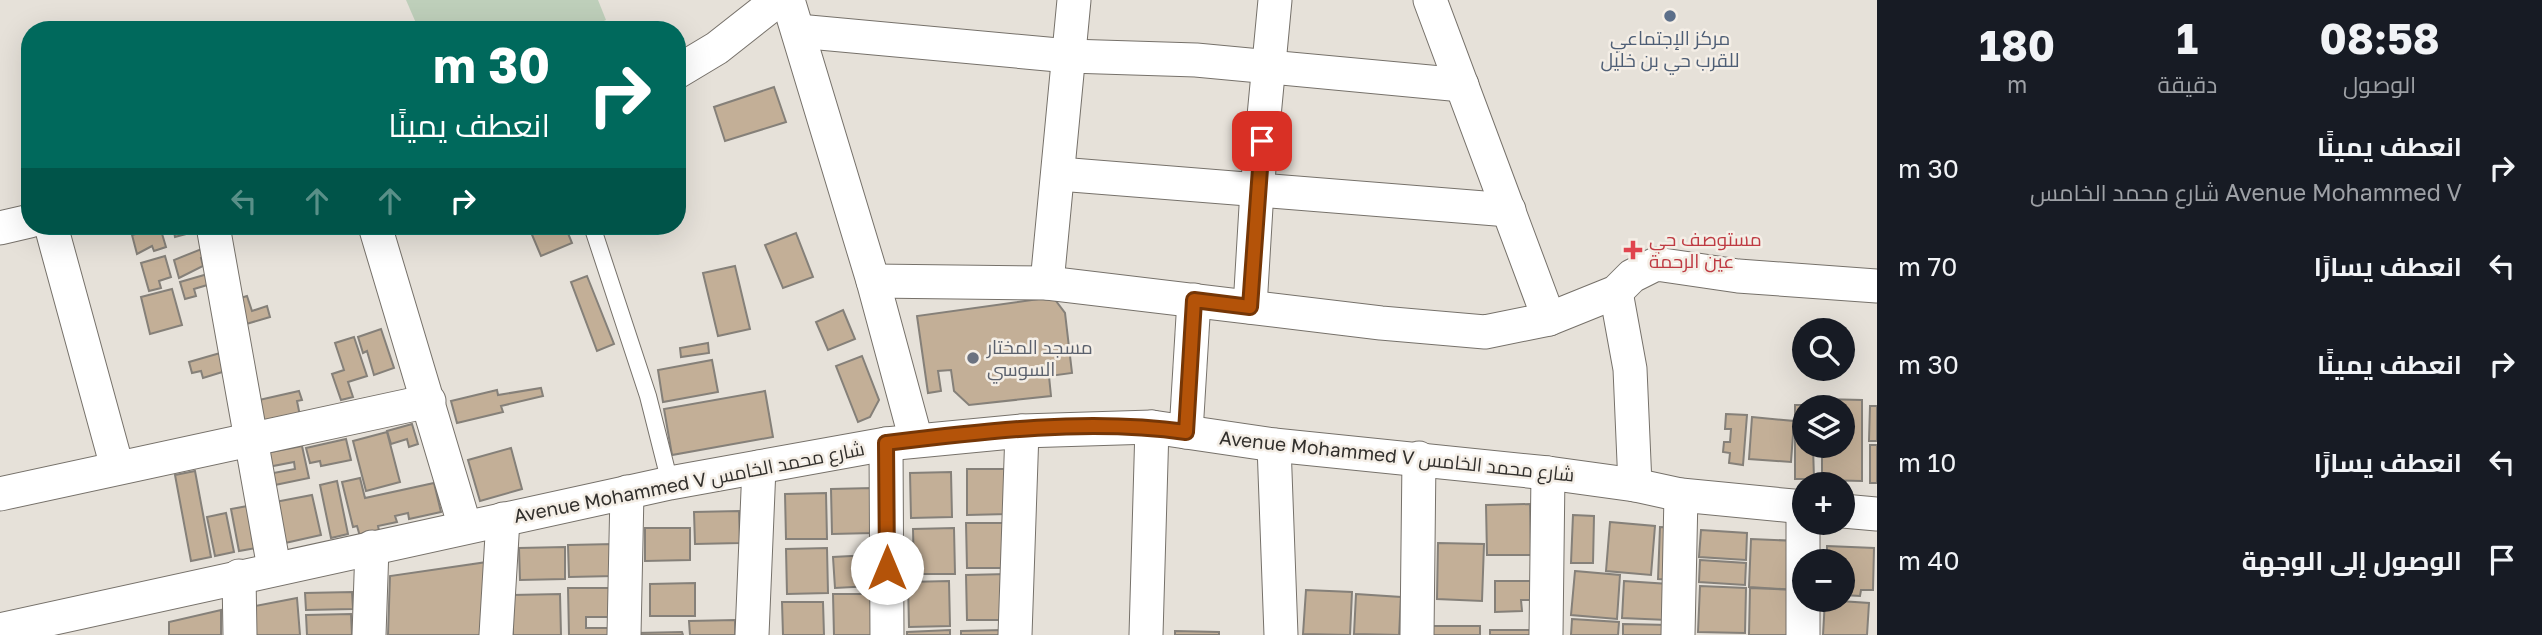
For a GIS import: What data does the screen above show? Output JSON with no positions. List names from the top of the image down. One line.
{"streets":{"street":["Avenue Mohammed V شارع محمد الخامس"]},"places":{"other":["مركز الإجتماعي للقرب حي بن خليل","مسجد المختار السوسي"],"health":["مستوصف حي عين الرحمة"]},"page":{"eta":["08:58","الوصول","1","دقيقة","180","m"],"turn":["30 m","انعطف يمينًا"],"list":[{"name":"انعطف يمينًا","note":"Avenue Mohammed V شارع محمد الخامس","value":"30 m"},{"name":"انعطف يسارًا","value":"70 m"},{"name":"انعطف يمينًا","value":"30 m"},{"name":"انعطف يسارًا","value":"10 m"},{"name":"الوصول إلى الوجهة","value":"40 m"}],"map_buttons":["+","−"]}}
